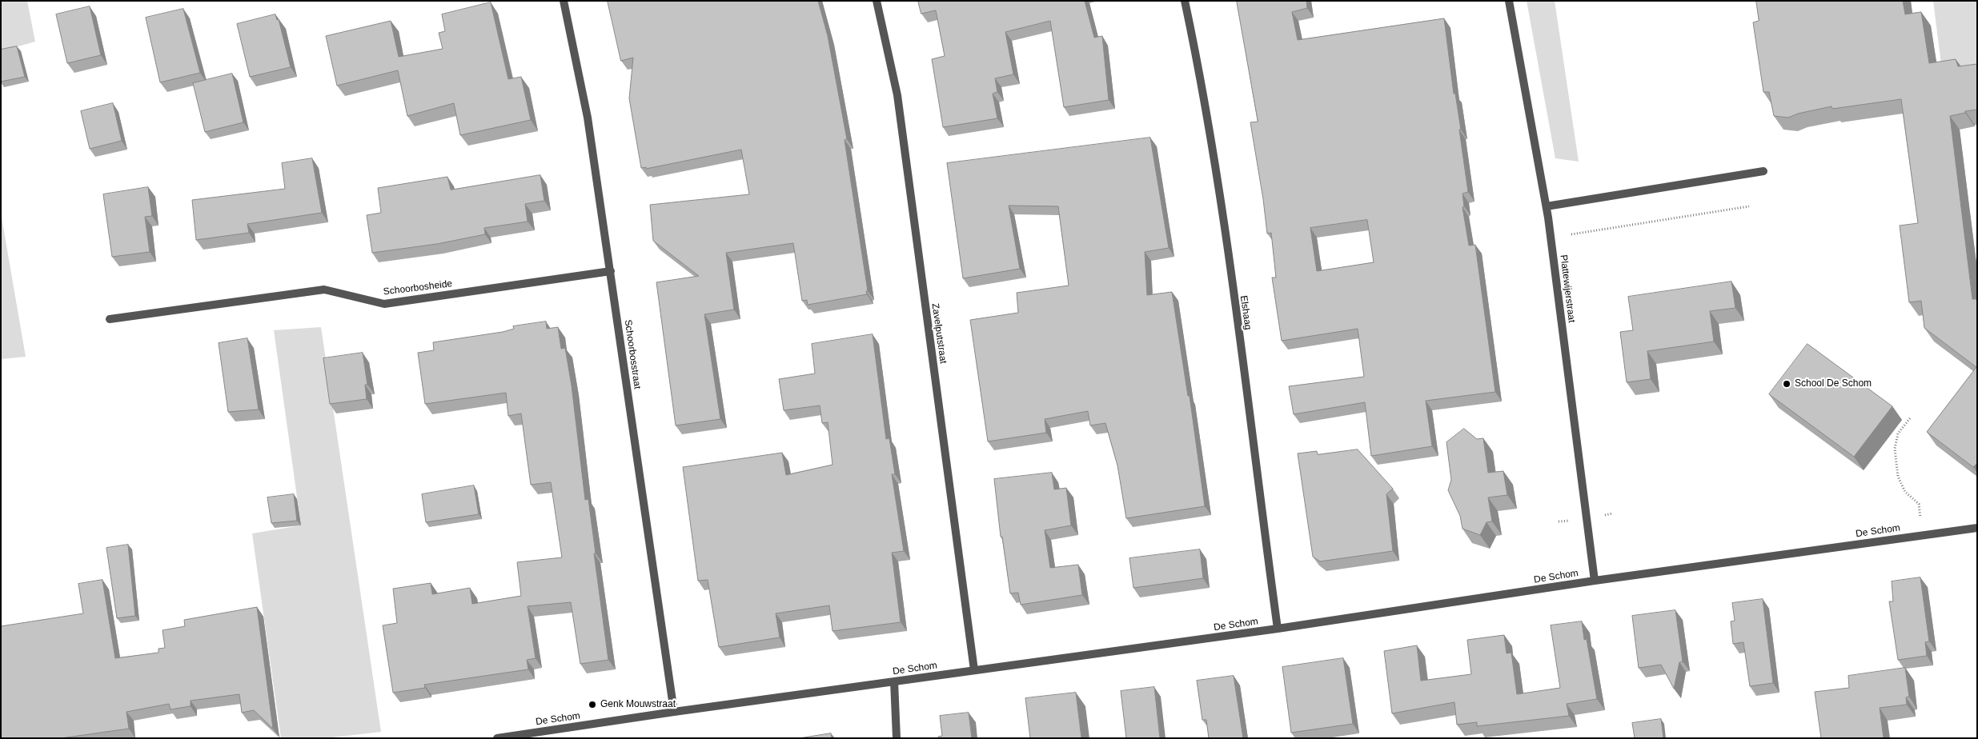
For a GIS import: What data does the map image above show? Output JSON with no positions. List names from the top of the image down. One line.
{"streets":{"street":["Schoorbosheide","Plattewijerstraat","Elshaag","Zavelputstraat","Schoorbosstraat","De Schom"]},"crossings":[["Schoorbosheide","Schoorbosstraat"],["Plattewijerstraat","De Schom"],["Elshaag","De Schom"],["Zavelputstraat","De Schom"],["Schoorbosstraat","De Schom"]],"places":["School De Schom","Genk Mouwstraat"]}
